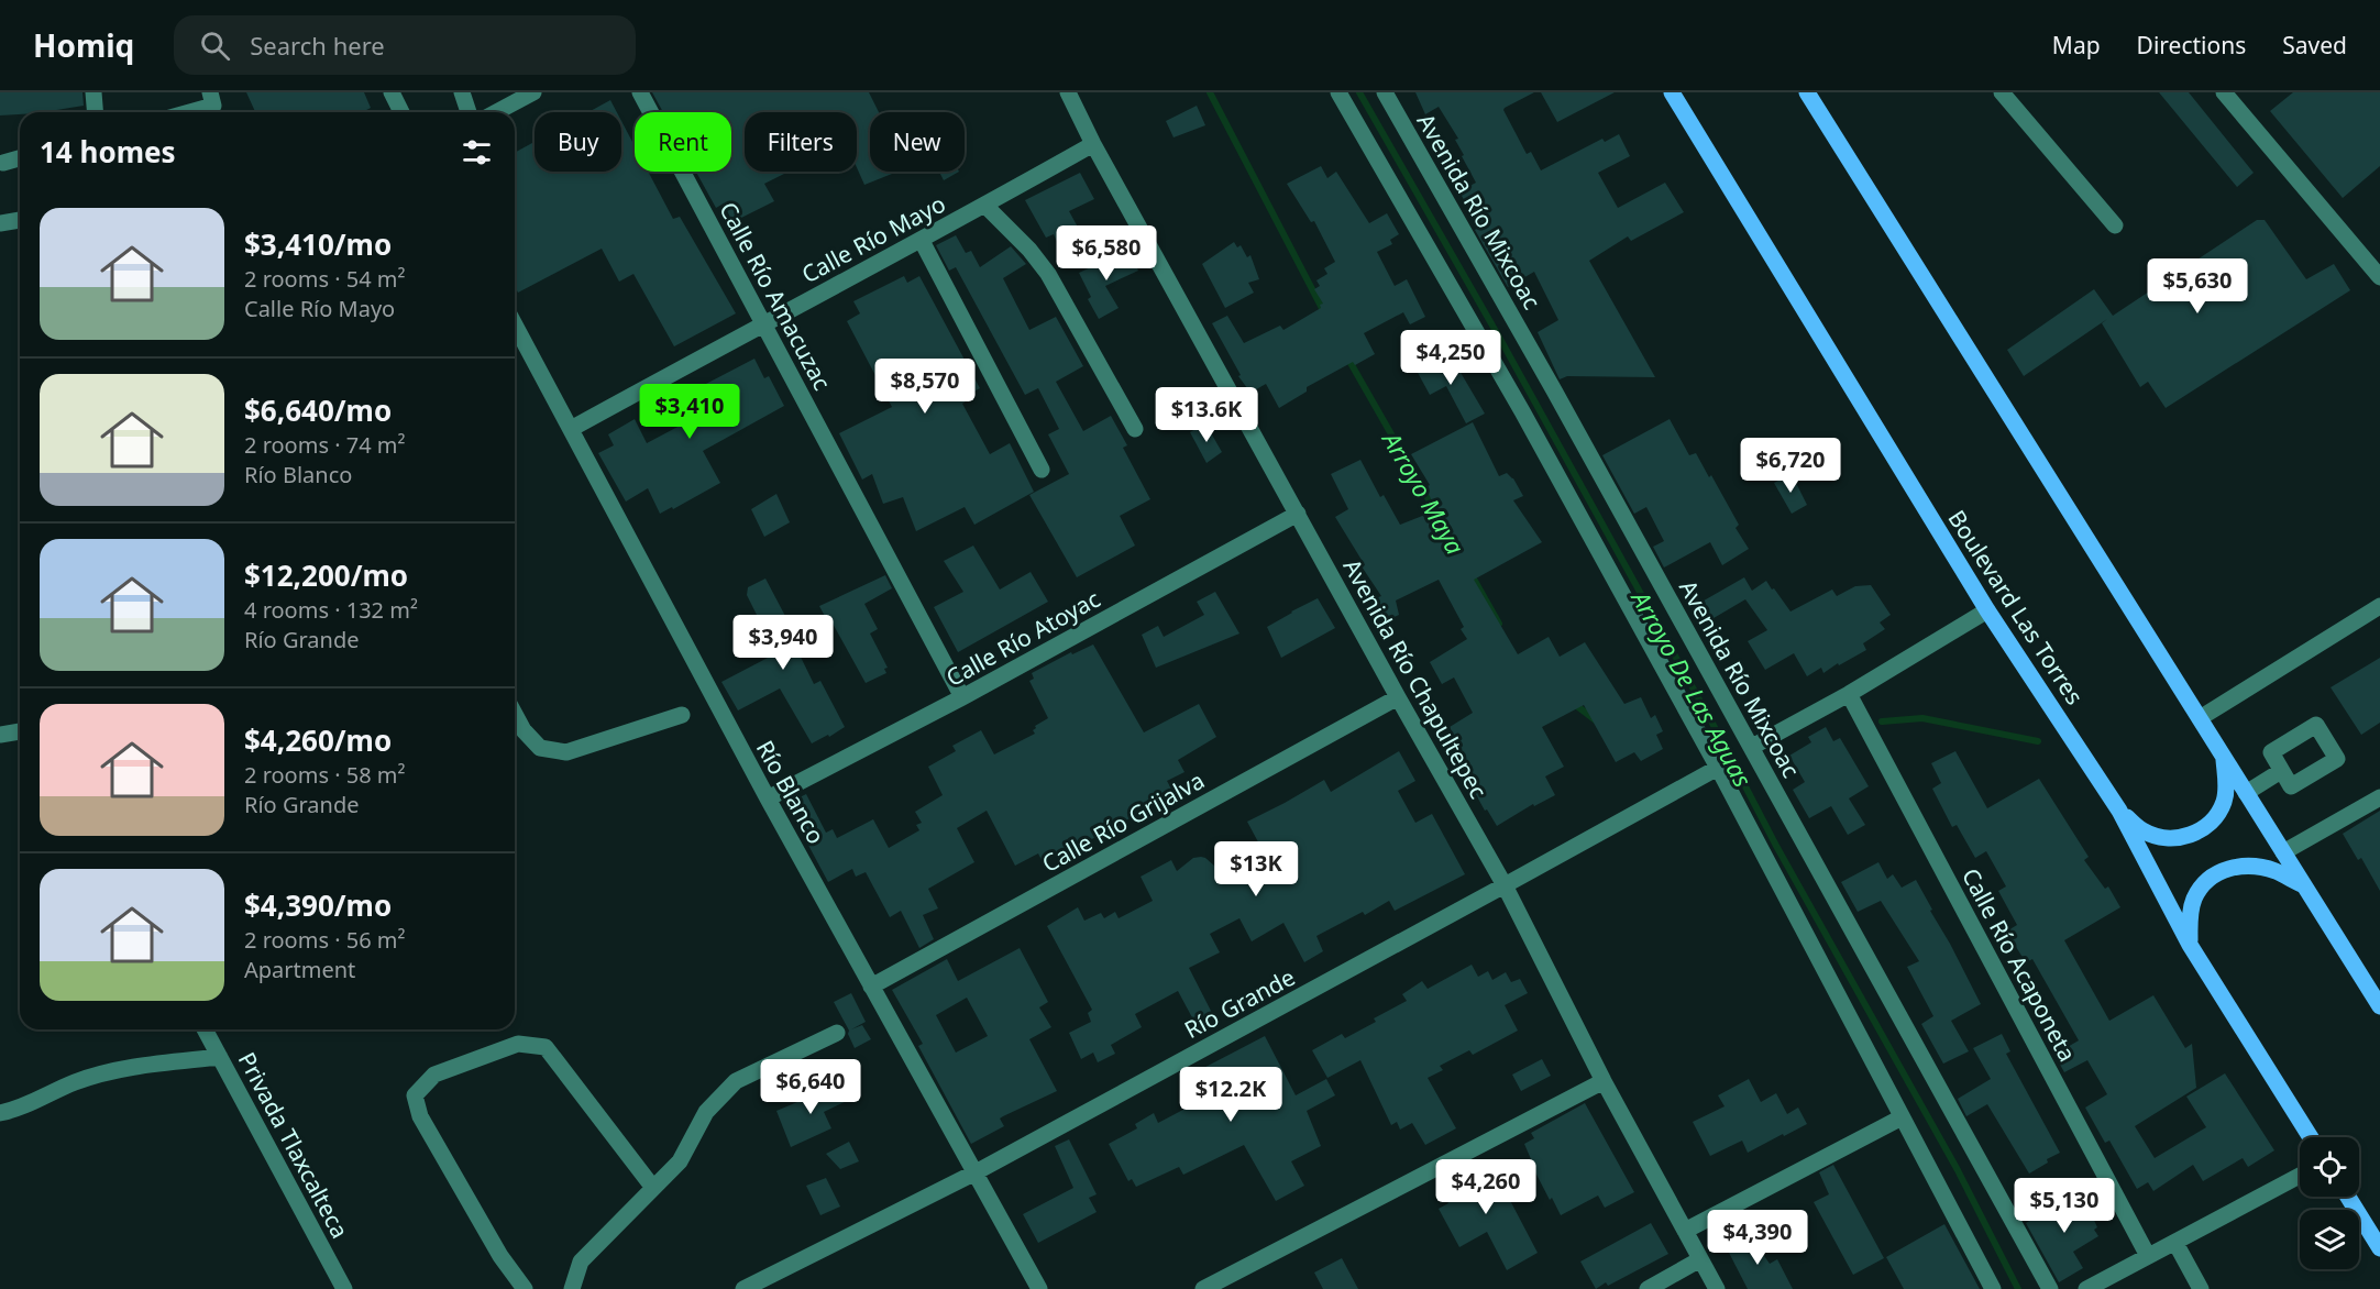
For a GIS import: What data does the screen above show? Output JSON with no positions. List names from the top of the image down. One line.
{"streets":{"main road":["Boulevard Las Torres"],"street":["Avenida Río Mixcoac","Calle Río Mayo","Calle Río Amacuzac","Calle Río Atoyac","Avenida Río Chapultepec","Río Blanco","Calle Río Grijalva","Calle Río Acaponeta","Río Grande","Privada Tlaxcalteca"]},"crossings":[["Calle Río Mayo","Calle Río Amacuzac"],["Calle Río Mayo","Avenida Río Chapultepec"],["Calle Río Mayo","Río Blanco"],["Calle Río Amacuzac","Calle Río Atoyac"],["Calle Río Atoyac","Avenida Río Chapultepec"],["Calle Río Atoyac","Río Blanco"],["Avenida Río Chapultepec","Calle Río Grijalva"],["Avenida Río Chapultepec","Río Grande"],["Río Blanco","Calle Río Grijalva"],["Río Blanco","Río Grande"]],"water":["Arroyo Maya","Arroyo De Las Aguas"],"page":{"header":"Homiq","search":"Search here","nav":["Map","Directions","Saved"],"chip":["Buy","Rent","Filters","New"],"heading":"14 homes","list":[{"name":"$3,410/mo","note":"2 rooms · 54 m² · Calle Río Mayo"},{"name":"$6,640/mo","note":"2 rooms · 74 m² · Río Blanco"},{"name":"$12,200/mo","note":"4 rooms · 132 m² · Río Grande"},{"name":"$4,260/mo","note":"2 rooms · 58 m² · Río Grande"},{"name":"$4,390/mo","note":"2 rooms · 56 m² · Apartment"}],"price":["$6,580","$5,630","$4,250","$8,570","$3,410","$13.6K","$6,720","$3,940","$13K","$6,640","$12.2K","$4,260","$5,130","$4,390"]}}
